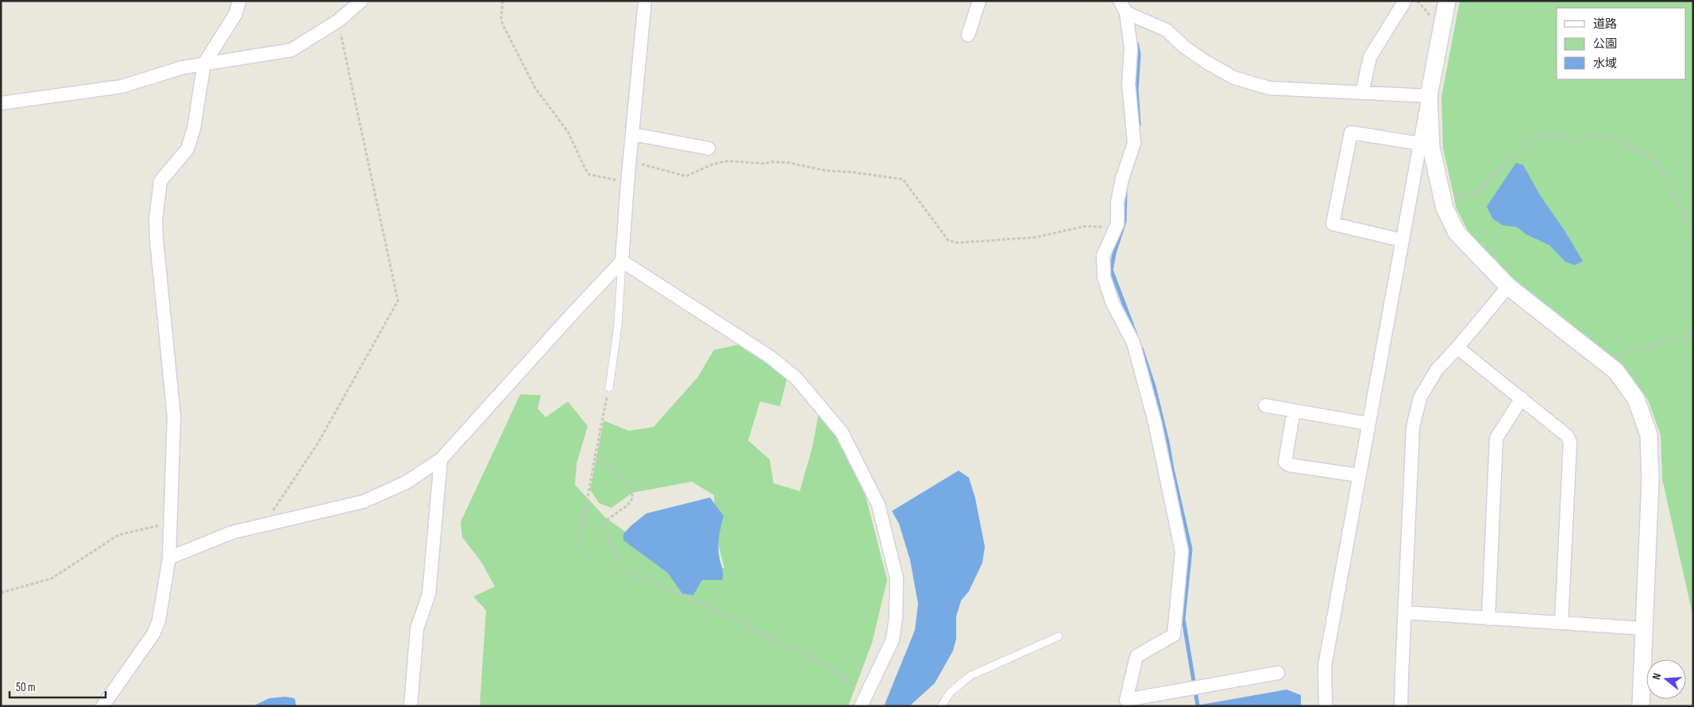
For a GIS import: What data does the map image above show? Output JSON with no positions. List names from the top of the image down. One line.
{"legend":["道路","公園","水域"],"scale_bar":"50 m","north":"left"}
